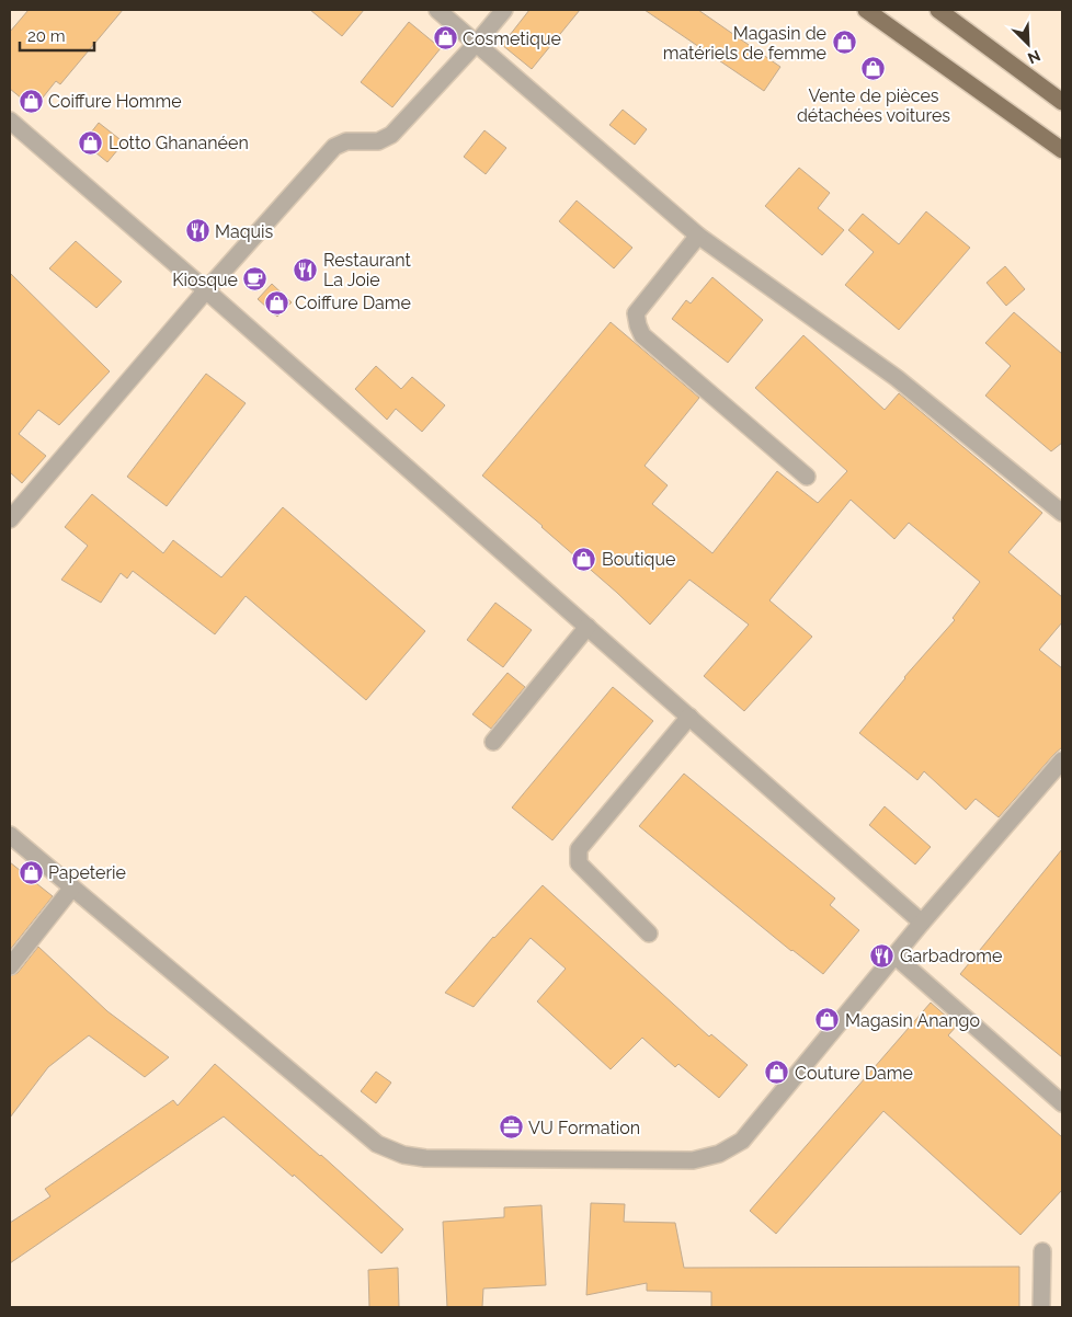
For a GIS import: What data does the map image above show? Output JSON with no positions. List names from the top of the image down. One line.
{"places":{"shop":["Cosmetique","Magasin de matériels de femme","Vente de pièces détachées voitures","Coiffure Homme","Lotto Ghananéen","Coiffure Dame","Boutique","Papeterie","Magasin Anango","Couture Dame"],"restaurant":["Maquis","Restaurant La Joie","Garbadrome"],"cafe":["Kiosque"],"office":["VU Formation"]},"scale_bar":"20 m","north":"bottom right"}
